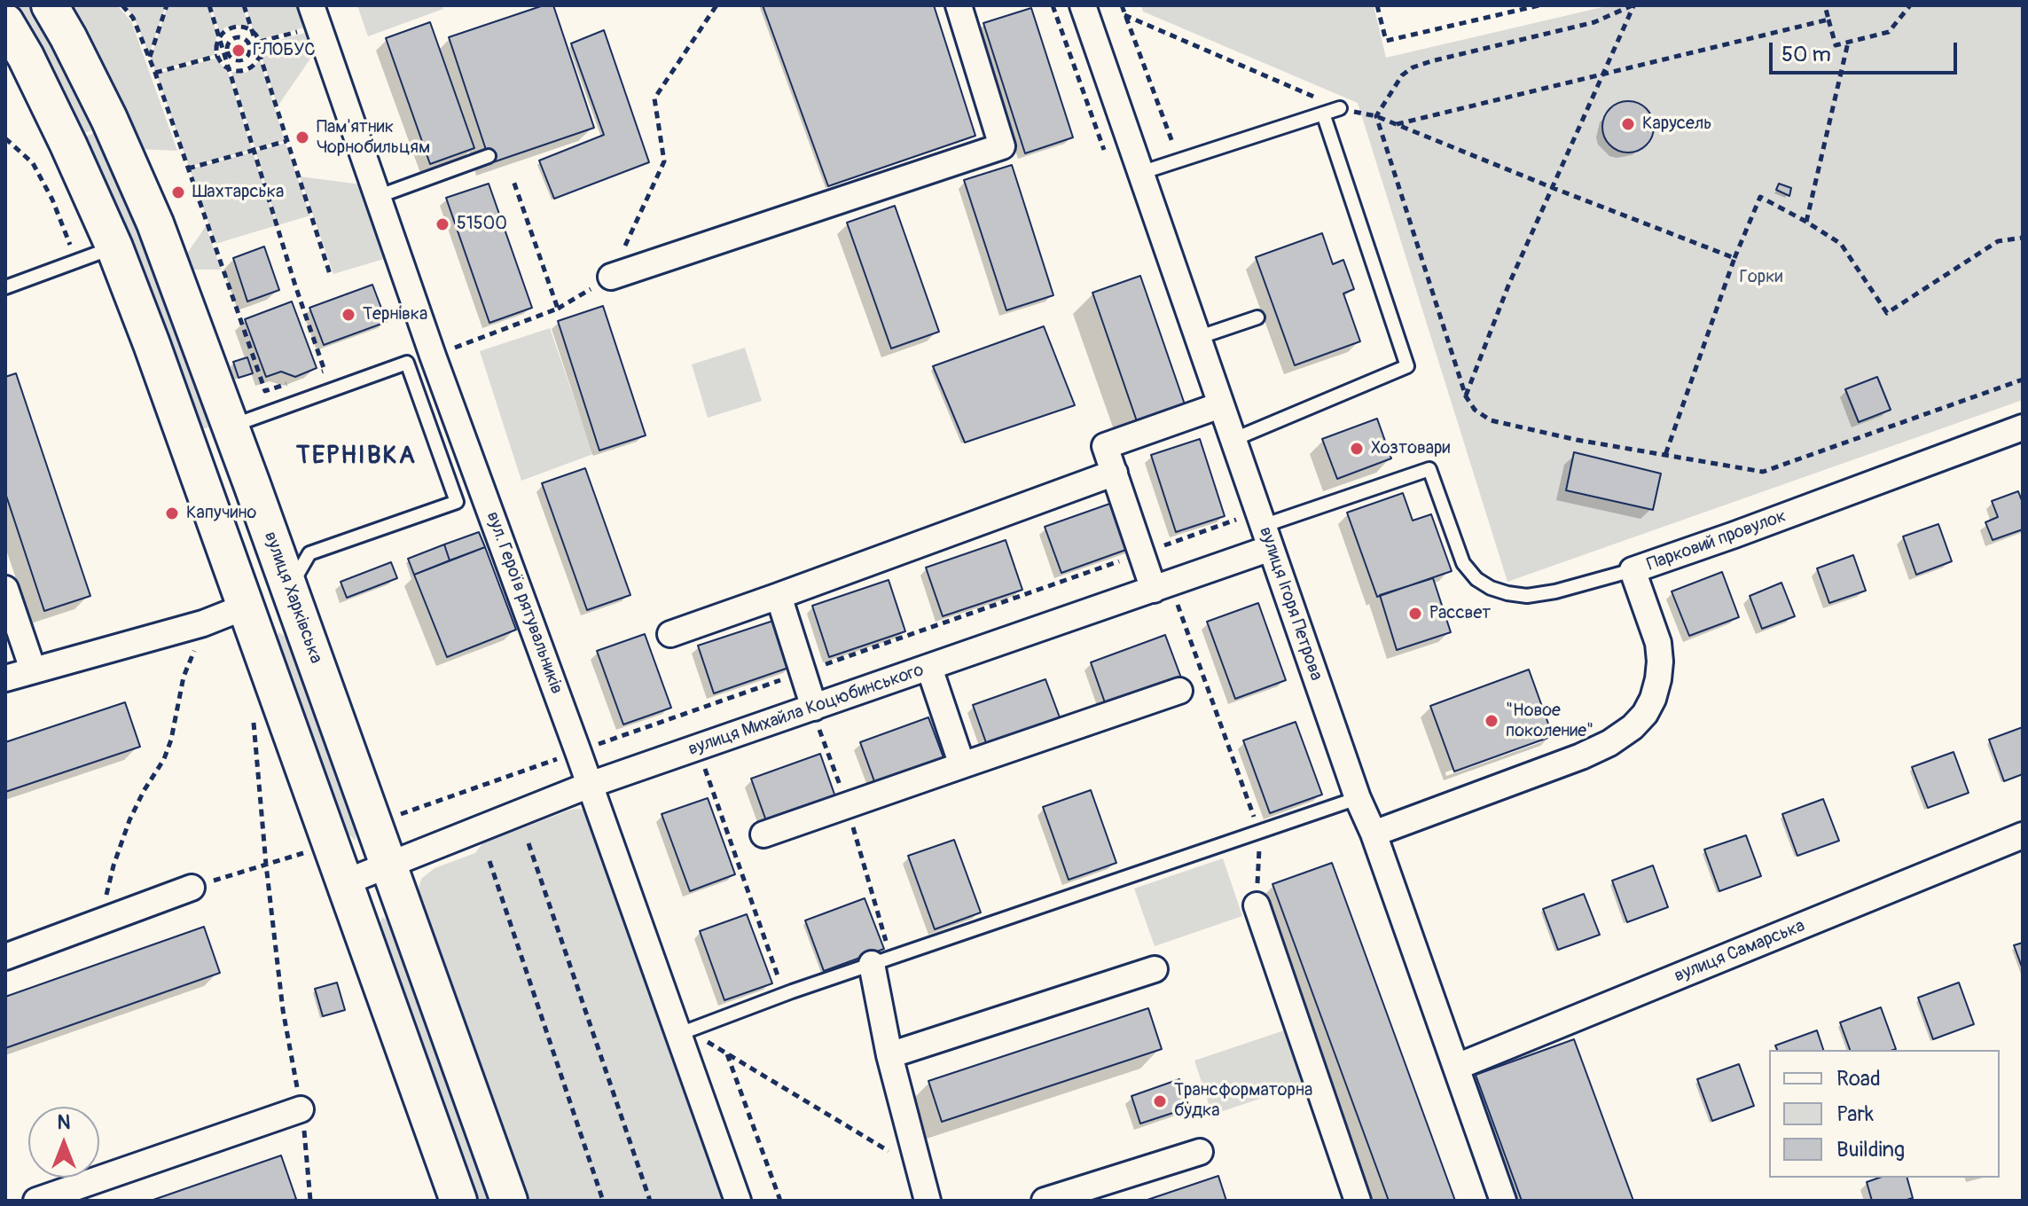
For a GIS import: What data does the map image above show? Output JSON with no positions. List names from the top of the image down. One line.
{"streets":{"street":["Парковий провулок","вулиця Харківська","вул. Героїв рятувальників","вулиця Ігоря Петрова","вулиця Михайла Коцюбинського","вулиця Самарська"]},"crossings":[["Парковий провулок","вулиця Ігоря Петрова"],["вулиця Харківська","вулиця Михайла Коцюбинського"],["вул. Героїв рятувальників","вулиця Михайла Коцюбинського"],["вулиця Ігоря Петрова","вулиця Михайла Коцюбинського"],["вулиця Ігоря Петрова","вулиця Самарська"]],"districts":["ТЕРНІВКА"],"parks":["Горки"],"places":["ГЛОБУС","Карусель","Пам'ятник Чорнобильцям","Шахтарська","51500","Тернівка","Хозтовари","Капучино","Рассвет","\"Новое поколение\"","Трансформаторна будка"],"legend":["Road","Park","Building"],"scale_bar":"50 m","north":"top"}
